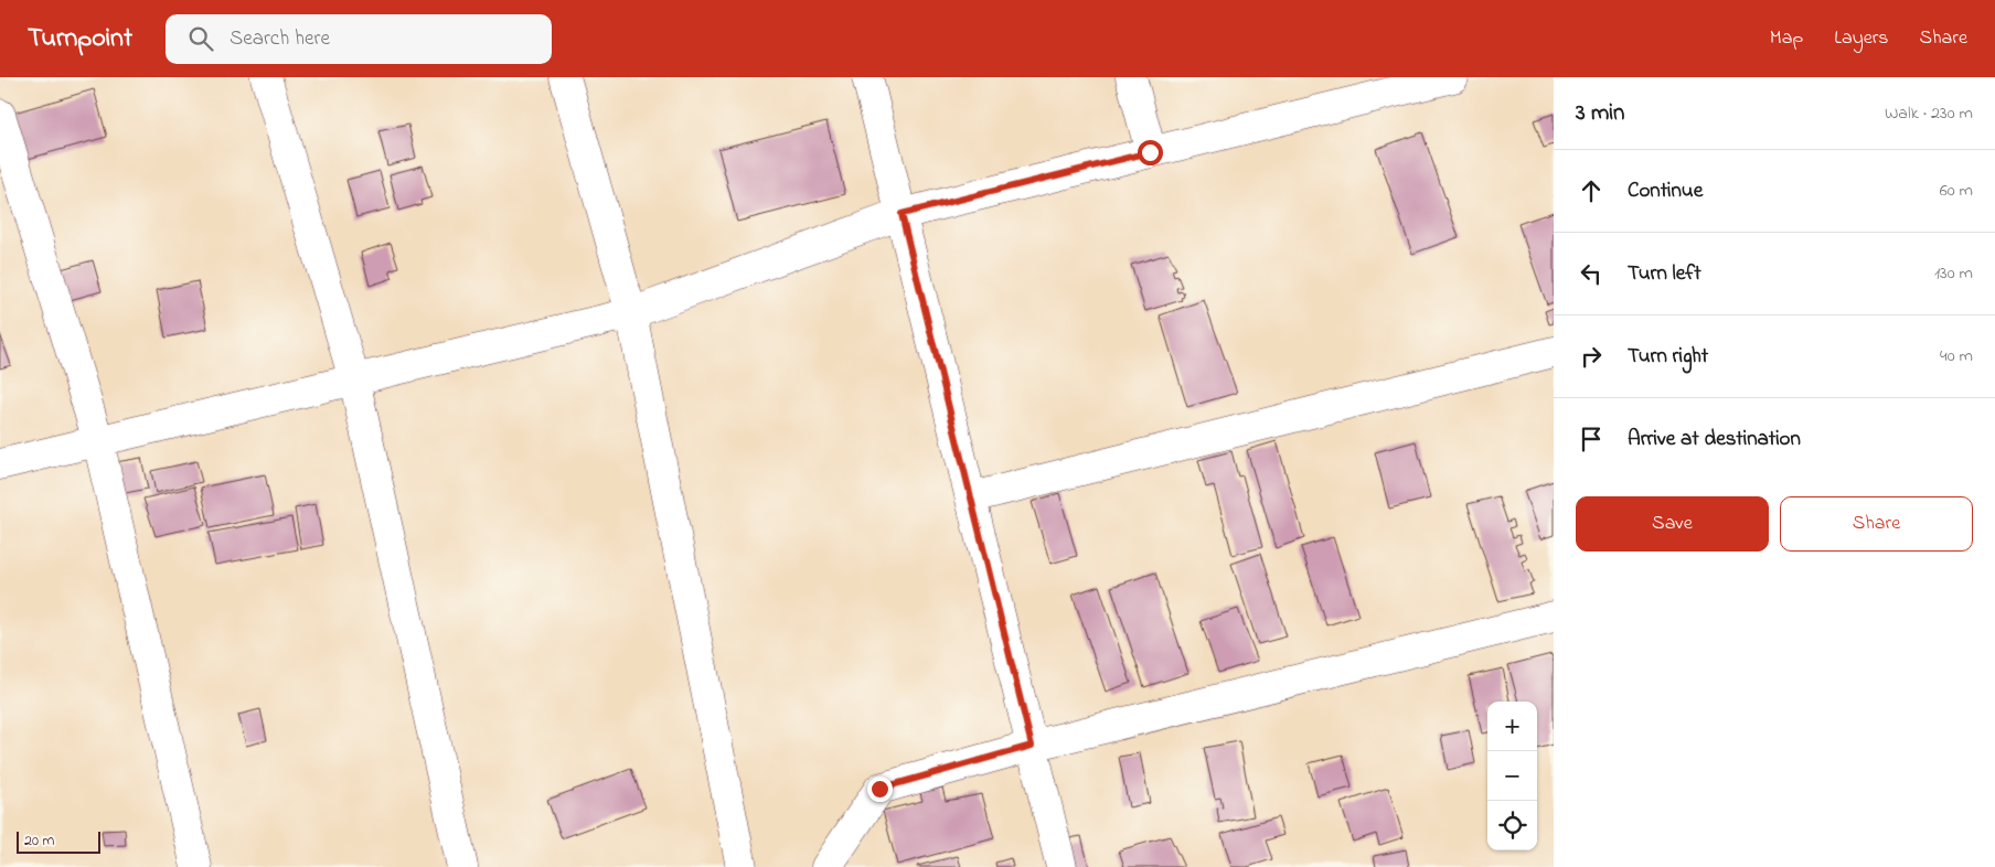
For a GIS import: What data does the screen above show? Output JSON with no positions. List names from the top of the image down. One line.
{"scale_bar":"20 m","page":{"header":"Turnpoint","search":"Search here","nav":["Map","Layers","Share"],"heading":["3 min","Walk · 230 m"],"list":[["Continue","60 m"],["Turn left","130 m"],["Turn right","40 m"],"Arrive at destination"],"buttons":["Save","Share"],"map_buttons":["+","−"],"scale":"20 m"}}
